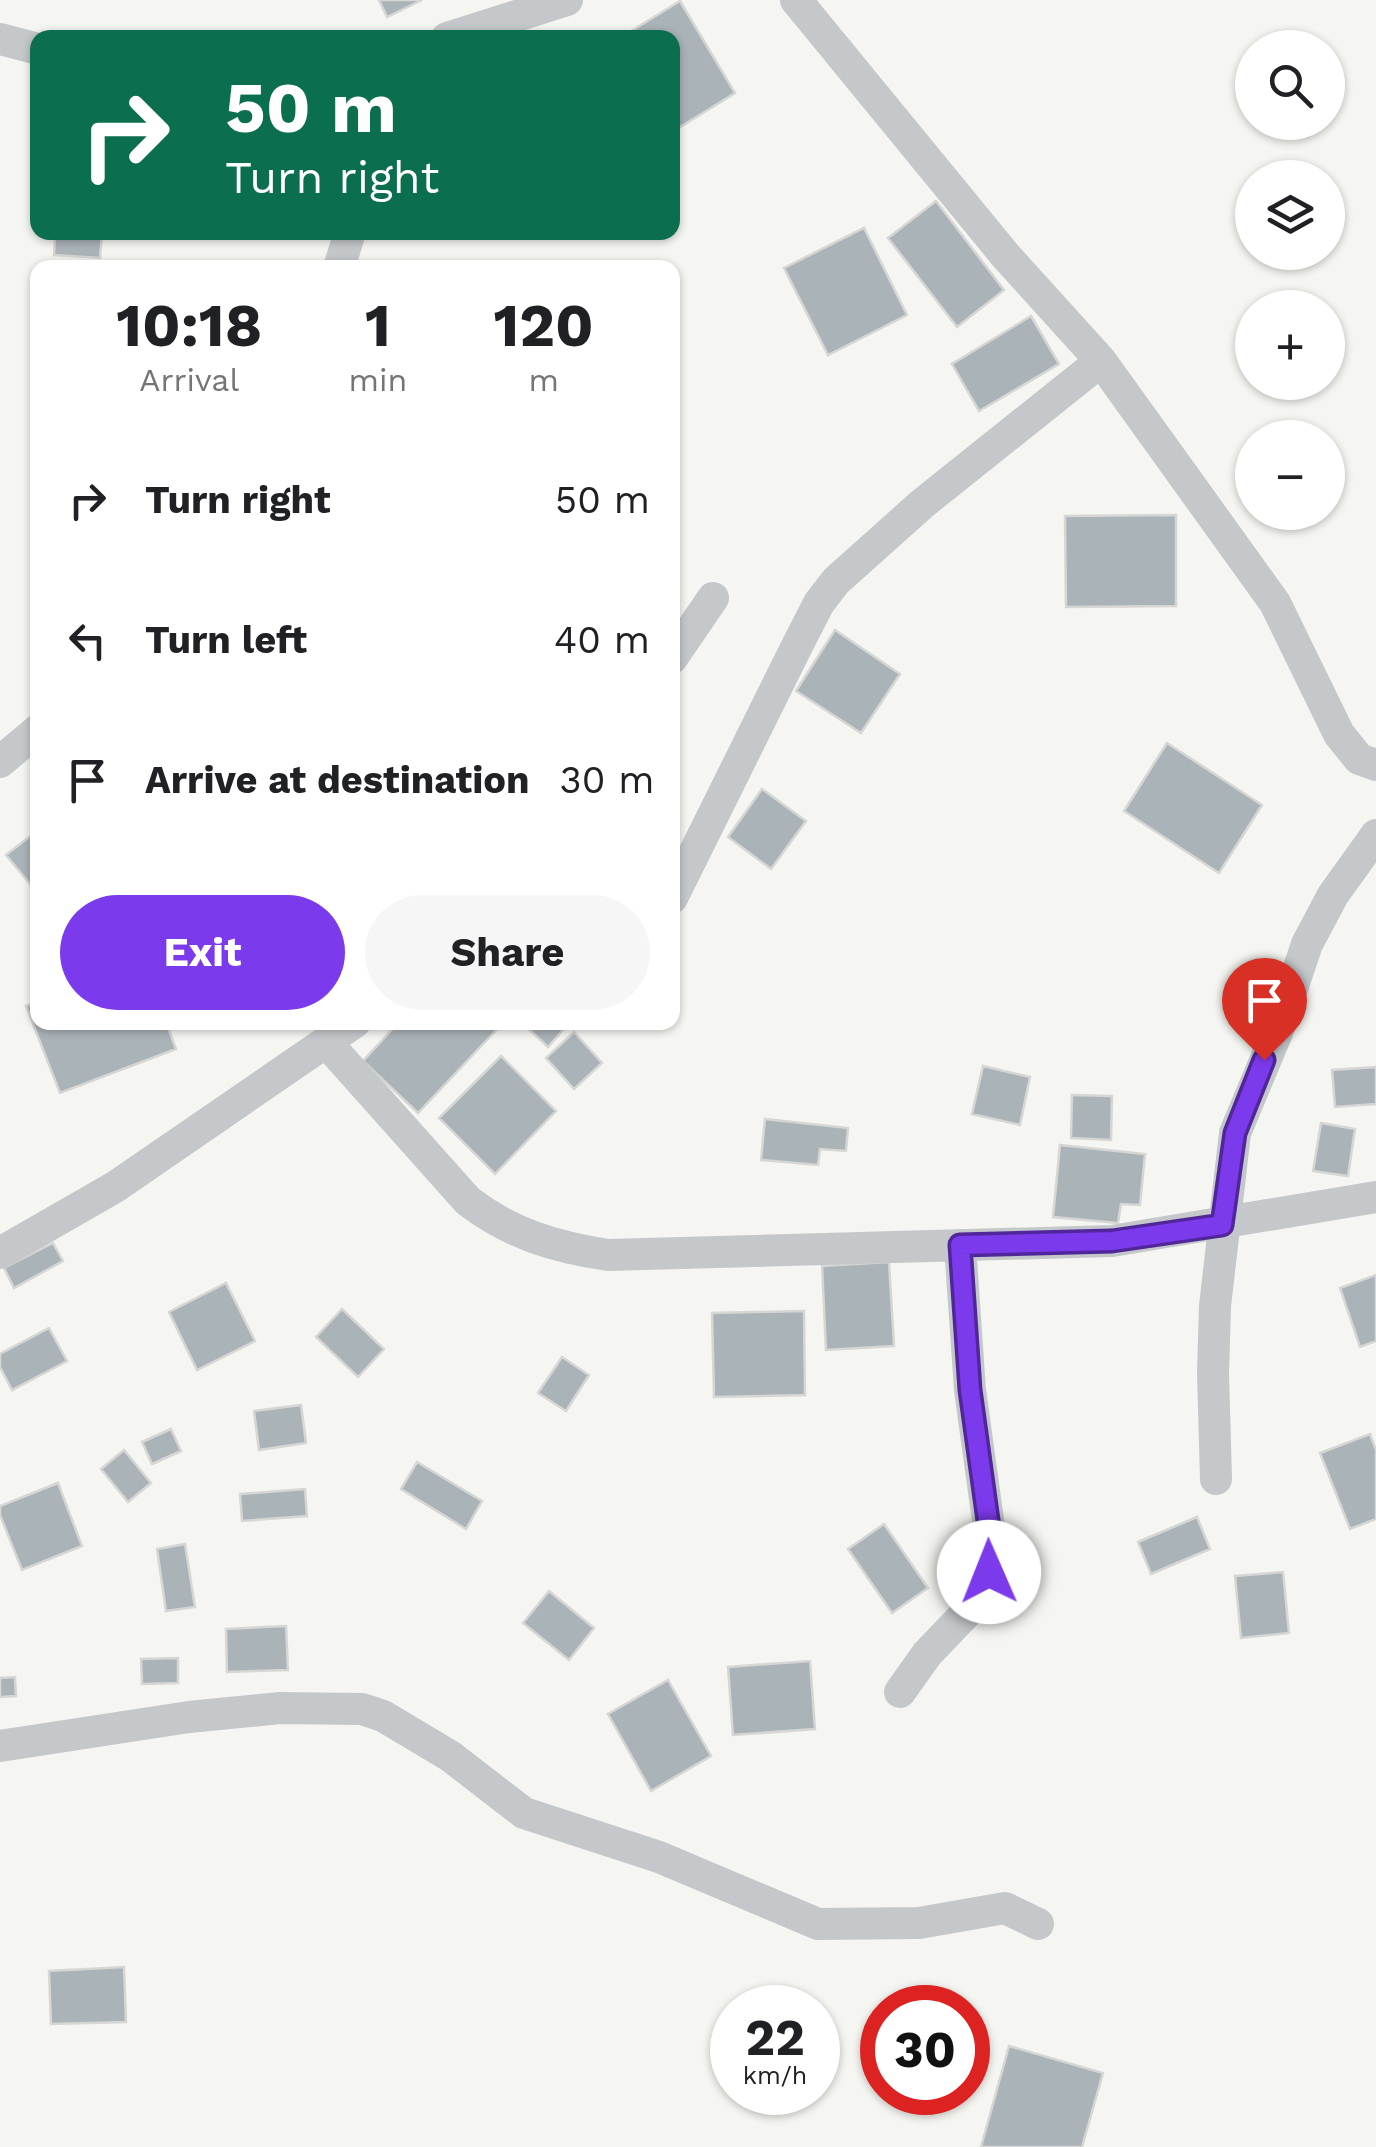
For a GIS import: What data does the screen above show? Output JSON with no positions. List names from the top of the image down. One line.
{"page":{"map_buttons":["+","−"],"turn":["50 m","Turn right"],"eta":["10:18","Arrival","1","min","120","m"],"list":[{"name":"Turn right","value":"50 m"},{"name":"Turn left","value":"40 m"},{"name":"Arrive at destination","value":"30 m"}],"buttons":["Exit","Share"],"speed":"22 km/h","limit":"30"}}
